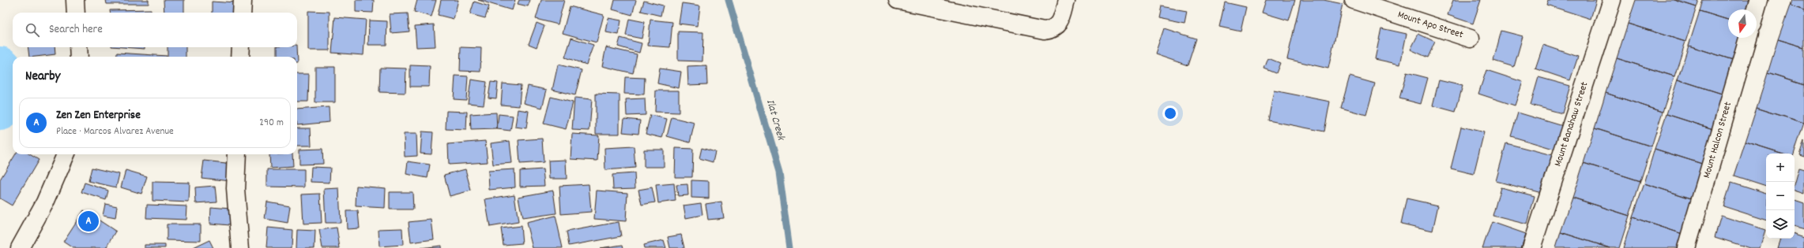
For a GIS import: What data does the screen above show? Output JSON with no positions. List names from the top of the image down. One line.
{"streets":{"street":["Mount Apo Street","Mount Banahaw Street","Mount Halcon Street"]},"water":["Ilat Creek"],"north":"bottom","page":{"search":"Search here","heading":"Nearby","list":[{"mark":"A","name":"Zen Zen Enterprise","note":"Place · Marcos Alvarez Avenue","value":"290 m"}],"map_buttons":["+","−"],"pins":"A"}}
